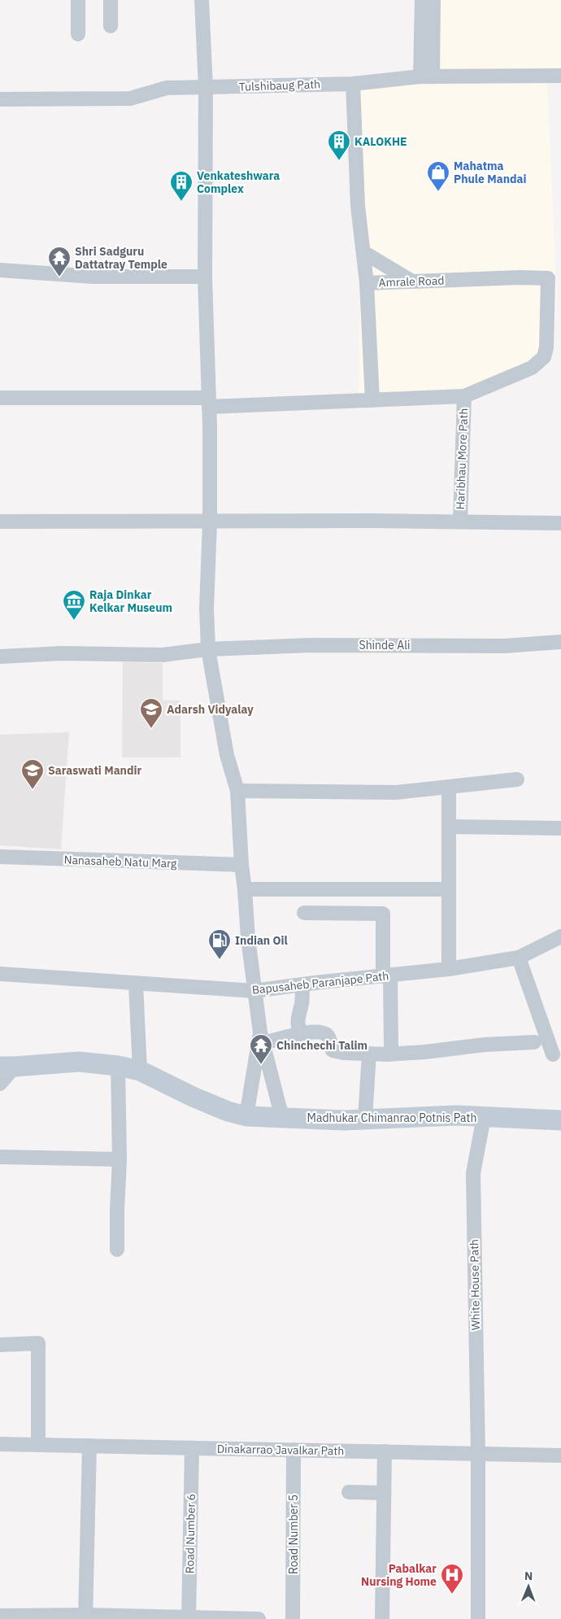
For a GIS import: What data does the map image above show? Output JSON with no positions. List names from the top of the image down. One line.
{"streets":{"street":["Tulshibaug Path","Amrale Road","Haribhau More Path","Shinde Ali","Nanasaheb Natu Marg","Bapusaheb Paranjape Path","Madhukar Chimanrao Potnis Path","White House Path","Dinakarrao Javalkar Path","Road Number 6","Road Number 5"]},"crossings":[["Amrale Road","Haribhau More Path"],["Madhukar Chimanrao Potnis Path","White House Path"],["White House Path","Dinakarrao Javalkar Path"],["Dinakarrao Javalkar Path","Road Number 6"],["Dinakarrao Javalkar Path","Road Number 5"]],"places":{"building":["KALOKHE","Venkateshwara Complex"],"shop":["Mahatma Phule Mandai"],"temple":["Shri Sadguru Dattatray Temple","Chinchechi Talim"],"museum":["Raja Dinkar Kelkar Museum"],"school or university":["Adarsh Vidyalay","Saraswati Mandir"],"fuel station":["Indian Oil"],"hospital":["Pabalkar Nursing Home"]},"north":"top"}
